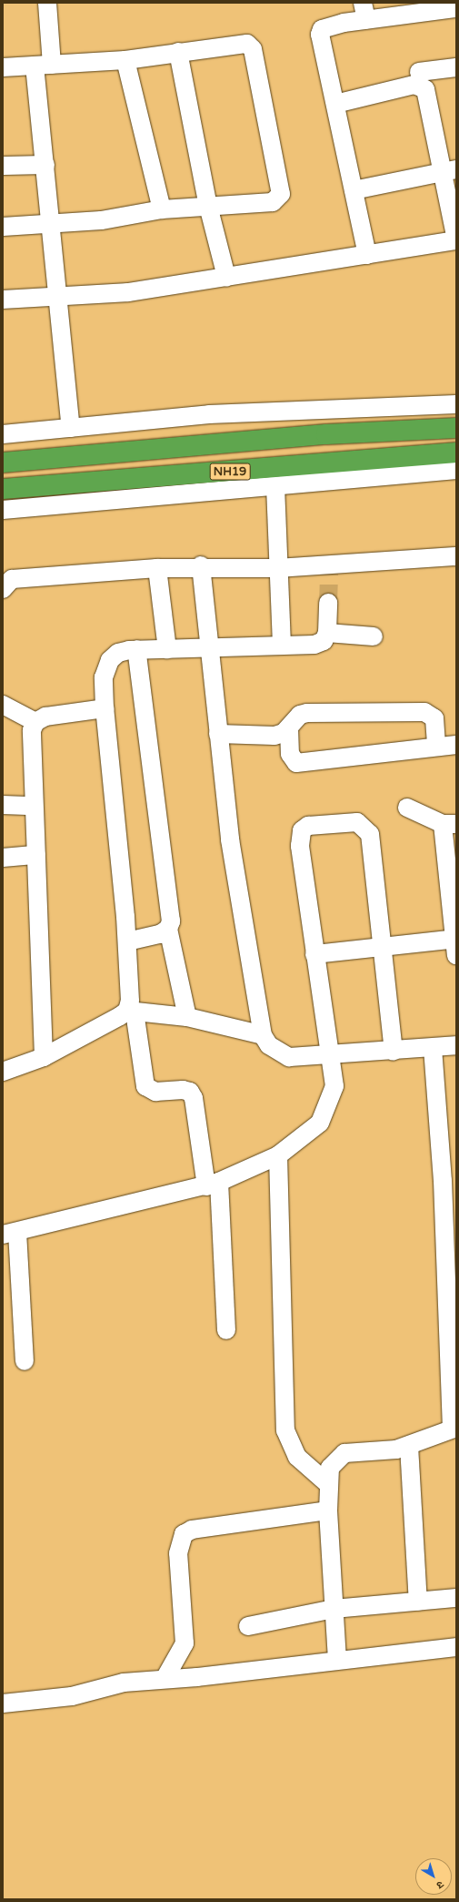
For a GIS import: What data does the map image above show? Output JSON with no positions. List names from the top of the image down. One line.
{"streets":{"highway":["NH19"]},"north":"bottom right"}
